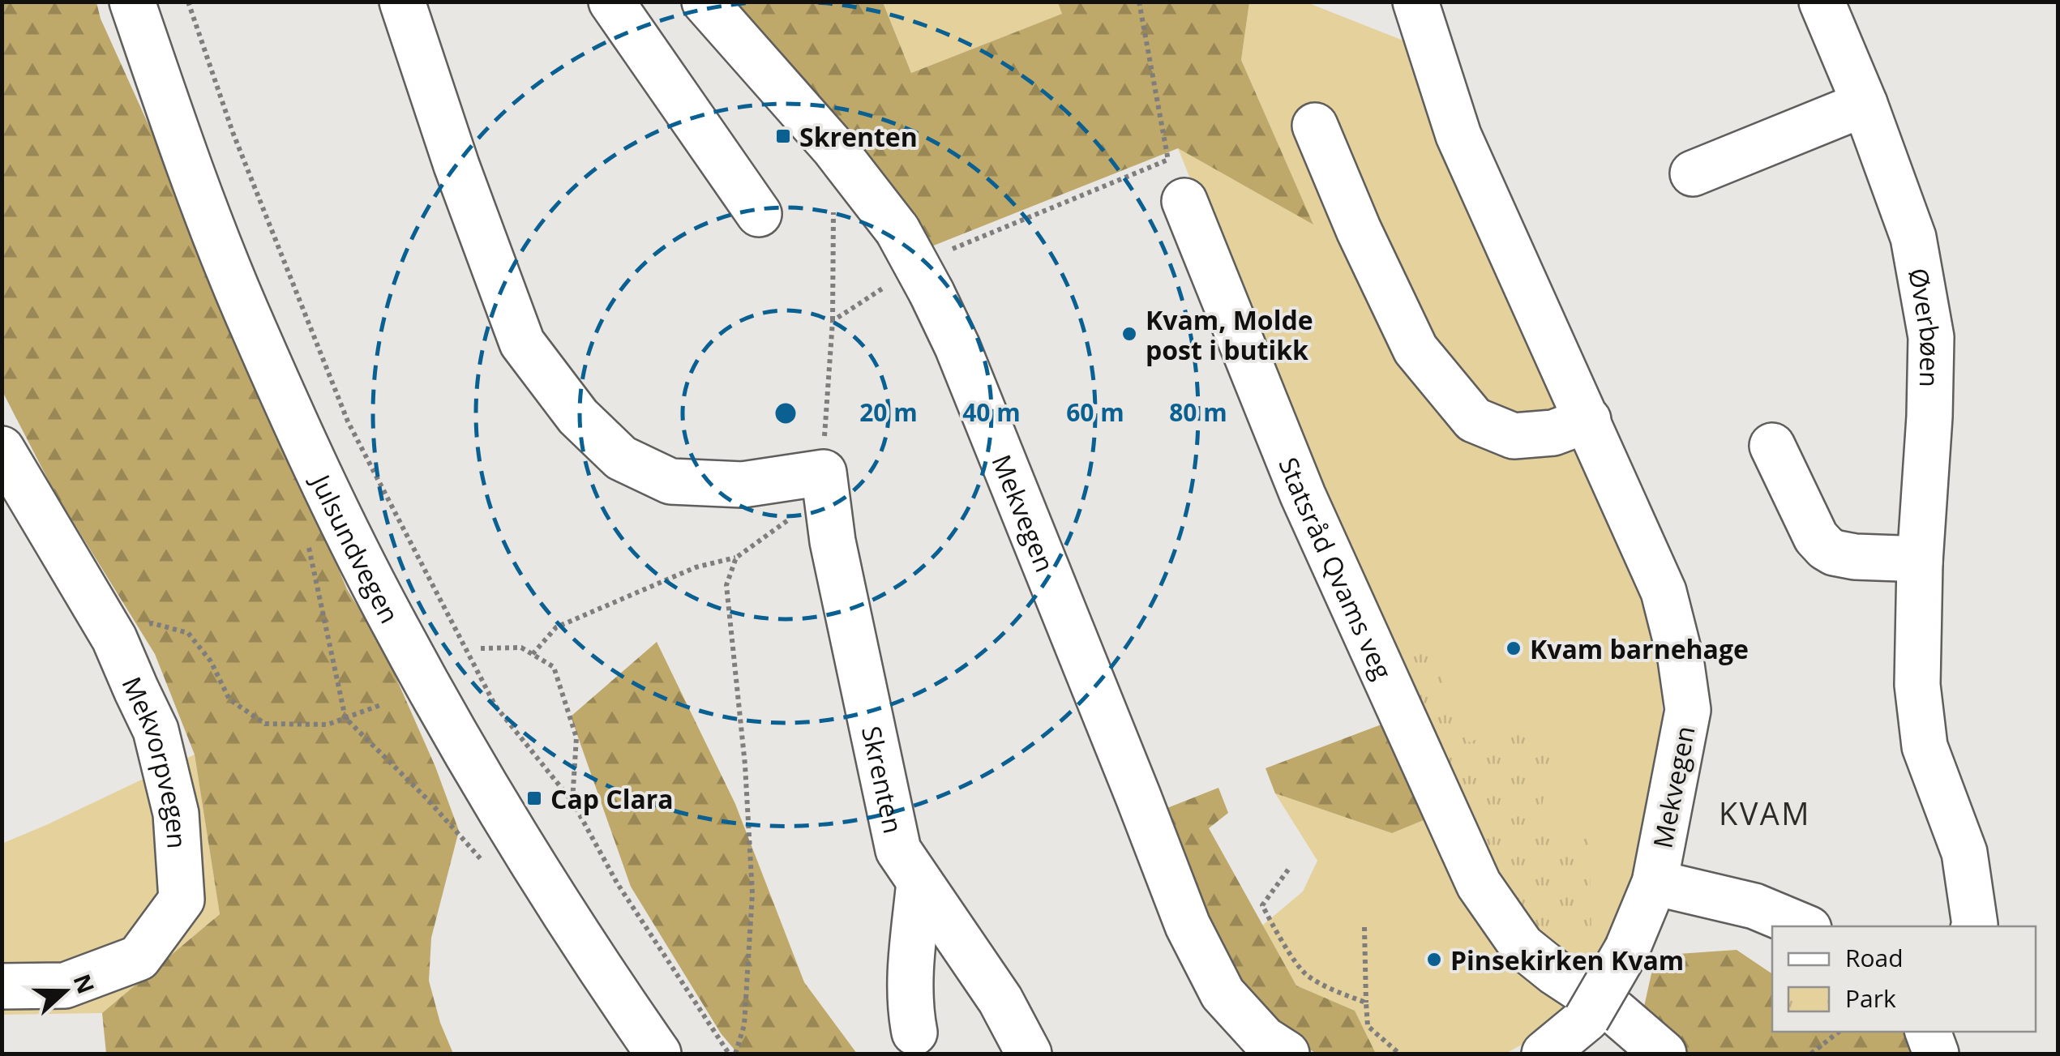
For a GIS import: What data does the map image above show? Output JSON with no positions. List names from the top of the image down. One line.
{"streets":{"street":["Øverbøen","Mekvegen","Julsundvegen","Statsråd Qvams veg","Mekvorpvegen","Skrenten"]},"districts":["KVAM"],"places":{"transit":["Skrenten","Cap Clara"],"other":["Kvam, Molde post i butikk","Kvam barnehage","Pinsekirken Kvam"]},"legend":["Road","Park"],"north":"right","rings":["20 m","40 m","60 m","80 m"]}
